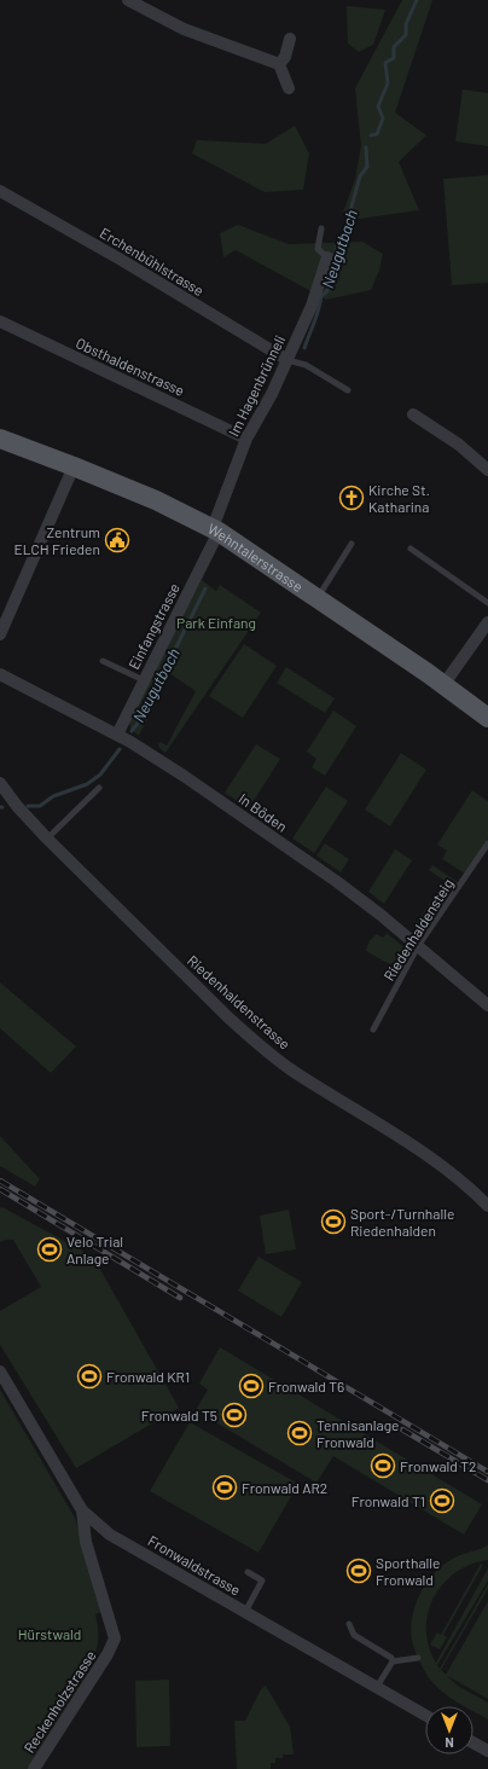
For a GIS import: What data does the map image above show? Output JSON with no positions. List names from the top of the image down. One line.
{"streets":{"main road":["Wehntalerstrasse"],"street":["Erchenbühlstrasse","Obsthaldenstrasse","Im Hagenbrünneli","Einfangstrasse","In Böden","Riedenhaldenstrasse","Fronwaldstrasse","Reckenholzstrasse"],"lane":["Riedenhaldensteig"]},"crossings":[["Erchenbühlstrasse","Im Hagenbrünneli"],["Obsthaldenstrasse","Im Hagenbrünneli"],["Im Hagenbrünneli","Wehntalerstrasse"],["Im Hagenbrünneli","Einfangstrasse"],["Wehntalerstrasse","Einfangstrasse"],["Einfangstrasse","In Böden"],["In Böden","Riedenhaldensteig"],["Fronwaldstrasse","Reckenholzstrasse"]],"water":["Neugutbach"],"parks":["Park Einfang","Hürstwald"],"places":{"church":["Kirche St. Katharina"],"public building":["Zentrum ELCH Frieden"],"sports":["Sport-/Turnhalle Riedenhalden","Velo Trial Anlage","Fronwald KR1","Fronwald T6","Fronwald T5","Tennisanlage Fronwald","Fronwald T2","Fronwald AR2","Fronwald T1","Sporthalle Fronwald"]},"north":"bottom"}
